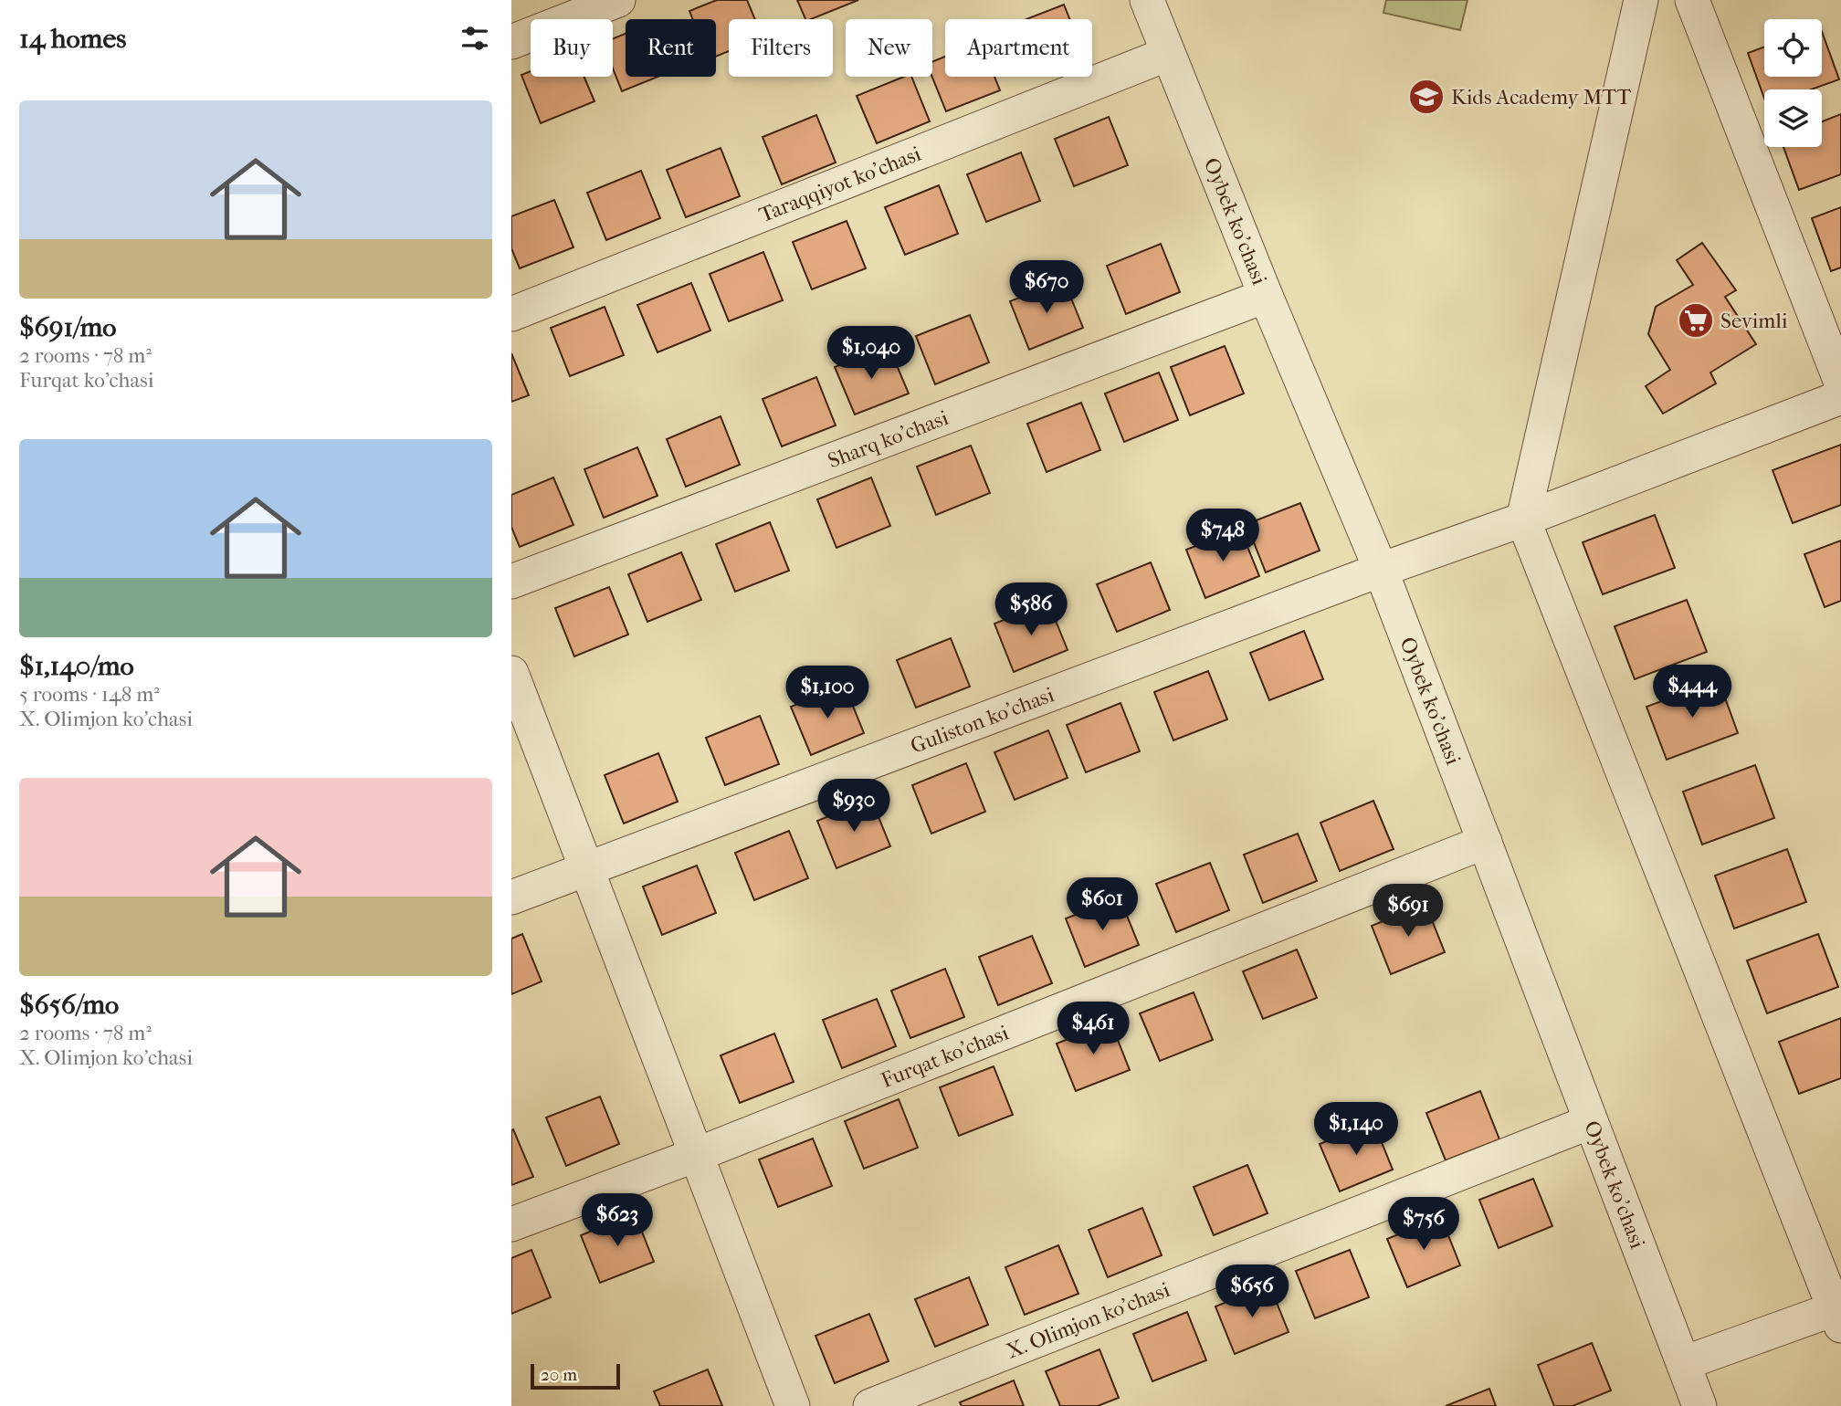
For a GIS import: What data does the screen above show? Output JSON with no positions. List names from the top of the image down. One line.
{"streets":{"street":["Taraqqiyot ko'chasi","Oybek ko'chasi","Sharq ko'chasi","Guliston ko'chasi","Furqat ko'chasi","X. Olimjon ko'chasi"]},"crossings":[["Taraqqiyot ko'chasi","Oybek ko'chasi"],["Oybek ko'chasi","Sharq ko'chasi"],["Oybek ko'chasi","Guliston ko'chasi"],["Oybek ko'chasi","Furqat ko'chasi"],["Oybek ko'chasi","X. Olimjon ko'chasi"]],"places":{"school or university":["Kids Academy MTT"],"supermarket":["Sevimli"]},"scale_bar":"20 m","page":{"heading":"14 homes","chip":["Buy","Rent","Filters","New","Apartment"],"list":[{"name":"$691/mo","note":"2 rooms · 78 m² · Furqat ko'chasi"},{"name":"$1,140/mo","note":"5 rooms · 148 m² · X. Olimjon ko'chasi"},{"name":"$656/mo","note":"2 rooms · 78 m² · X. Olimjon ko'chasi"}],"price":["$670","$1,040","$748","$586","$444","$1,100","$930","$601","$691","$461","$1,140","$623","$756","$656"],"scale":"20 m"}}
